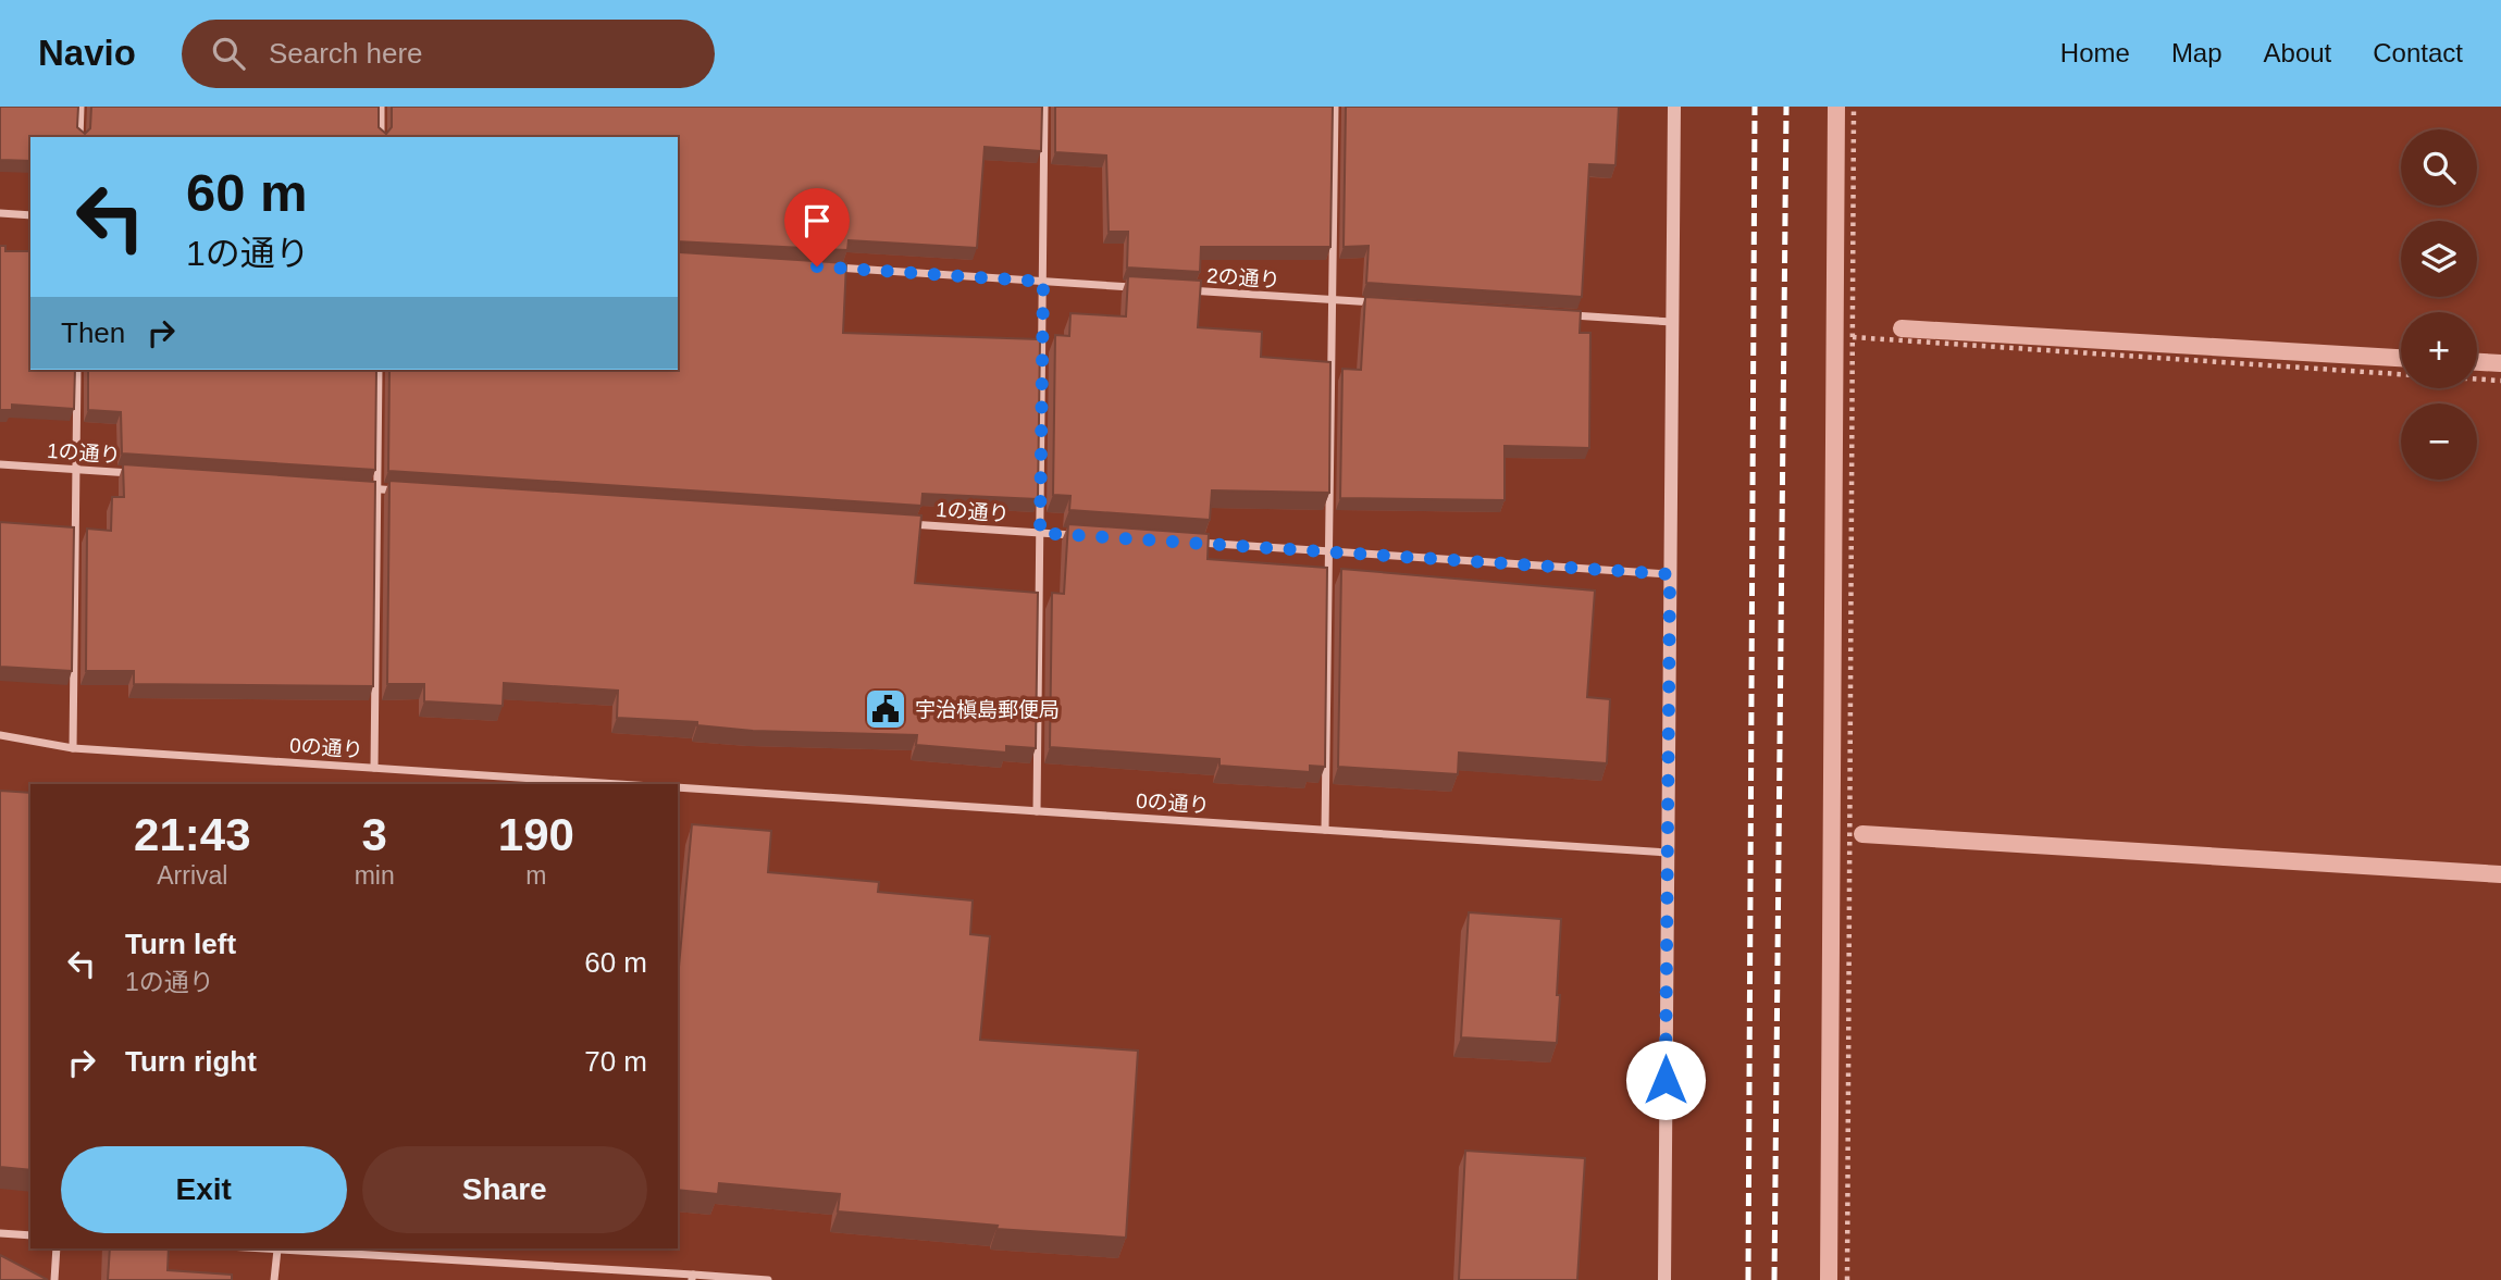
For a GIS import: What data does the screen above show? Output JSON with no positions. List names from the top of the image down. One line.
{"streets":{"street":["2の通り","1の通り","0の通り"]},"places":{"public building":["宇治槇島郵便局"]},"page":{"header":"Navio","search":"Search here","nav":["Home","Map","About","Contact"],"map_buttons":["+","−"],"turn":["60 m","1の通り"],"then":"Then","eta":["21:43","Arrival","3","min","190","m"],"list":[{"name":"Turn left","note":"1の通り","value":"60 m"},{"name":"Turn right","value":"70 m"}],"buttons":["Exit","Share"]}}
